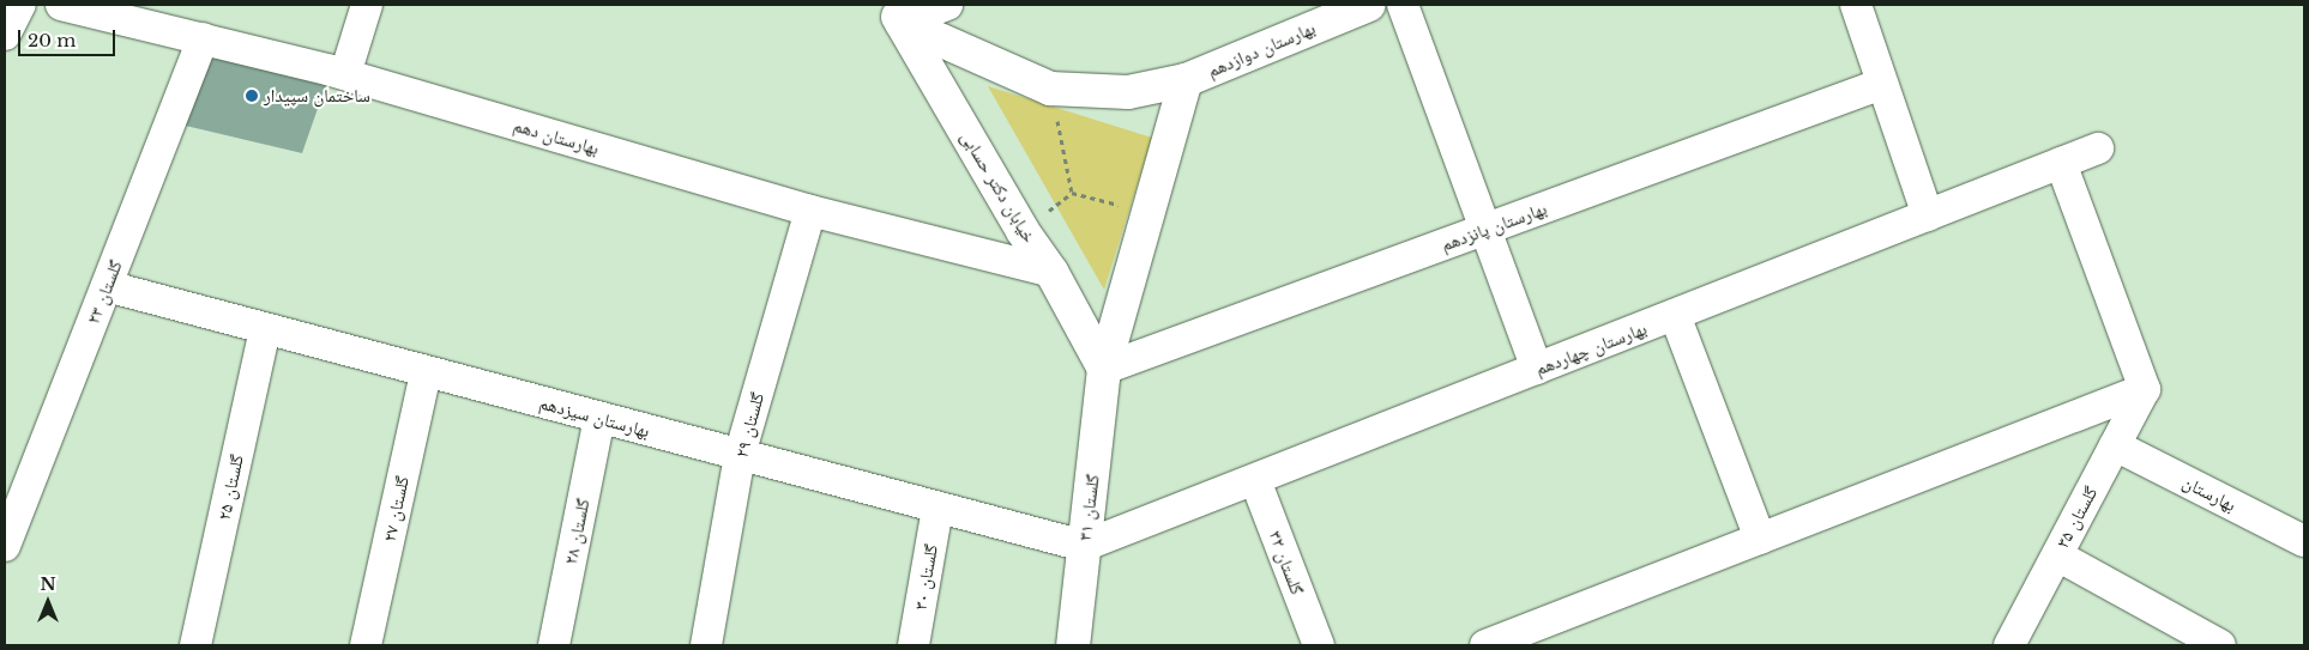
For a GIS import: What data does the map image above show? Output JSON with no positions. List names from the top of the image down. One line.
{"streets":{"street":["بهارستان دوازدهم","بهارستان دهم","خیابان دکتر حسابی","بهارستان پانزدهم","گلستان ۲۳","بهارستان چهاردهم","بهارستان سیزدهم","گلستان ۲۹","گلستان ۲۵","بهارستان","گلستان ۳۱","گلستان ۲۷","گلستان ۳۵","گلستان ۲۸","گلستان ۳۲","گلستان ۳۰"]},"crossings":[["بهارستان دوازدهم","گلستان ۳۱"],["بهارستان دهم","خیابان دکتر حسابی"],["بهارستان دهم","گلستان ۲۳"],["بهارستان دهم","گلستان ۲۹"],["خیابان دکتر حسابی","بهارستان پانزدهم"],["خیابان دکتر حسابی","گلستان ۳۱"],["بهارستان پانزدهم","گلستان ۳۱"],["گلستان ۲۳","بهارستان سیزدهم"],["بهارستان چهاردهم","بهارستان سیزدهم"],["بهارستان چهاردهم","گلستان ۳۱"],["بهارستان چهاردهم","گلستان ۳۲"],["بهارستان سیزدهم","گلستان ۲۹"],["بهارستان سیزدهم","گلستان ۲۵"],["بهارستان سیزدهم","گلستان ۳۱"],["بهارستان سیزدهم","گلستان ۲۷"],["بهارستان سیزدهم","گلستان ۲۸"],["بهارستان سیزدهم","گلستان ۳۰"],["بهارستان","گلستان ۳۵"]],"places":["ساختمان سپیدار"],"scale_bar":"20 m","north":"top"}
